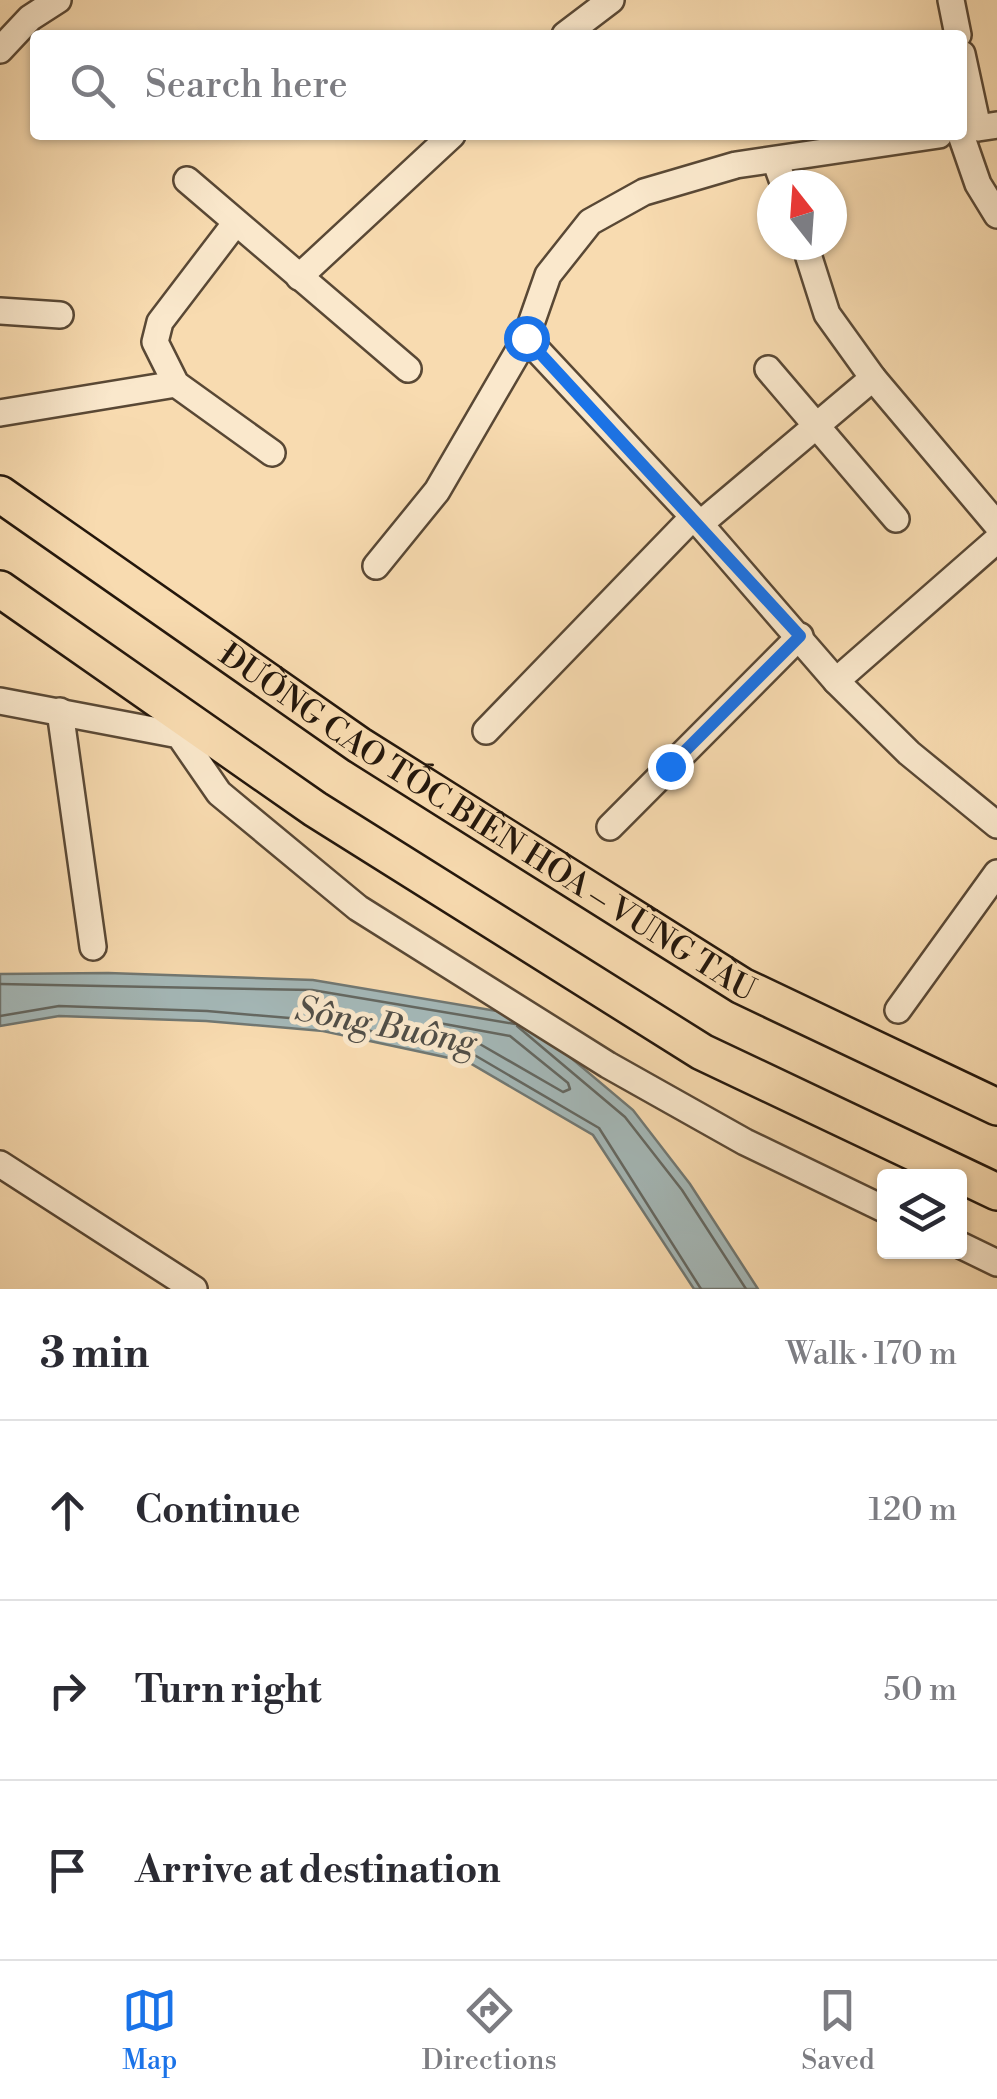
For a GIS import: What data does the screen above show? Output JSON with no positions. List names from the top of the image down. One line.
{"streets":{"highway":["ĐƯỜNG CAO TỐC BIÊN HÒA – VŨNG TÀU"]},"water":["Sông Buông"],"north":"top","page":{"search":"Search here","heading":["3 min","Walk · 170 m"],"list":[["Continue","120 m"],["Turn right","50 m"],"Arrive at destination"],"nav":["Map","Directions","Saved"]}}
